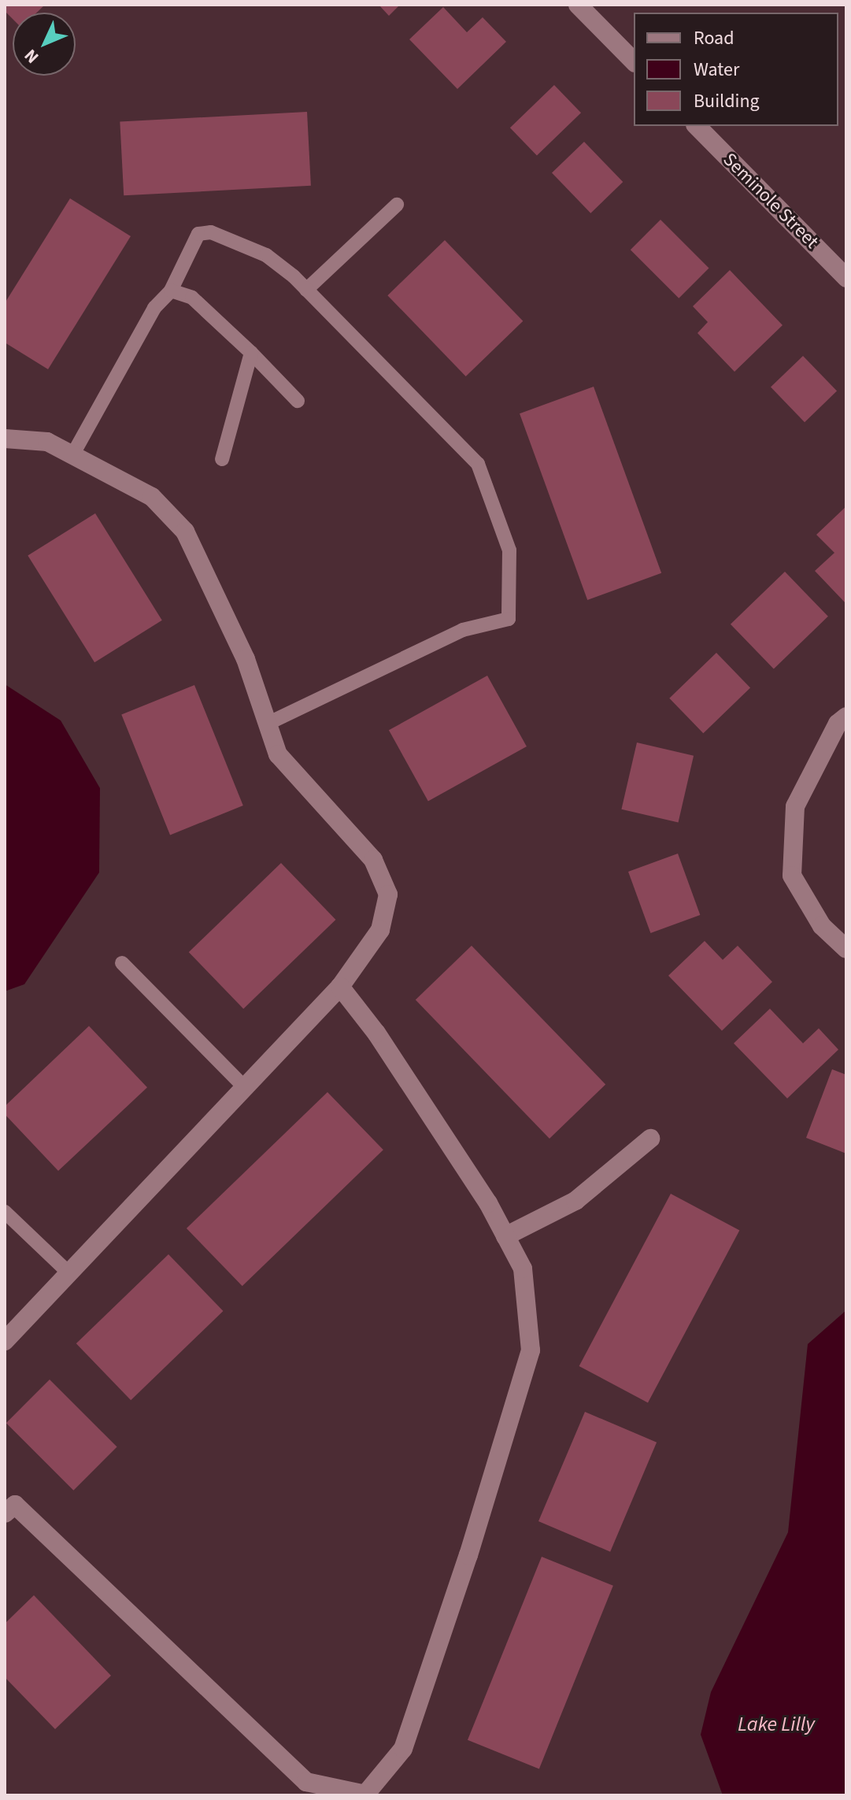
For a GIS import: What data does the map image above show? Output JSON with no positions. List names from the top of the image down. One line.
{"streets":{"street":["Seminole Street"]},"water":["Lake Lilly"],"legend":["Road","Water","Building"],"north":"bottom left"}
